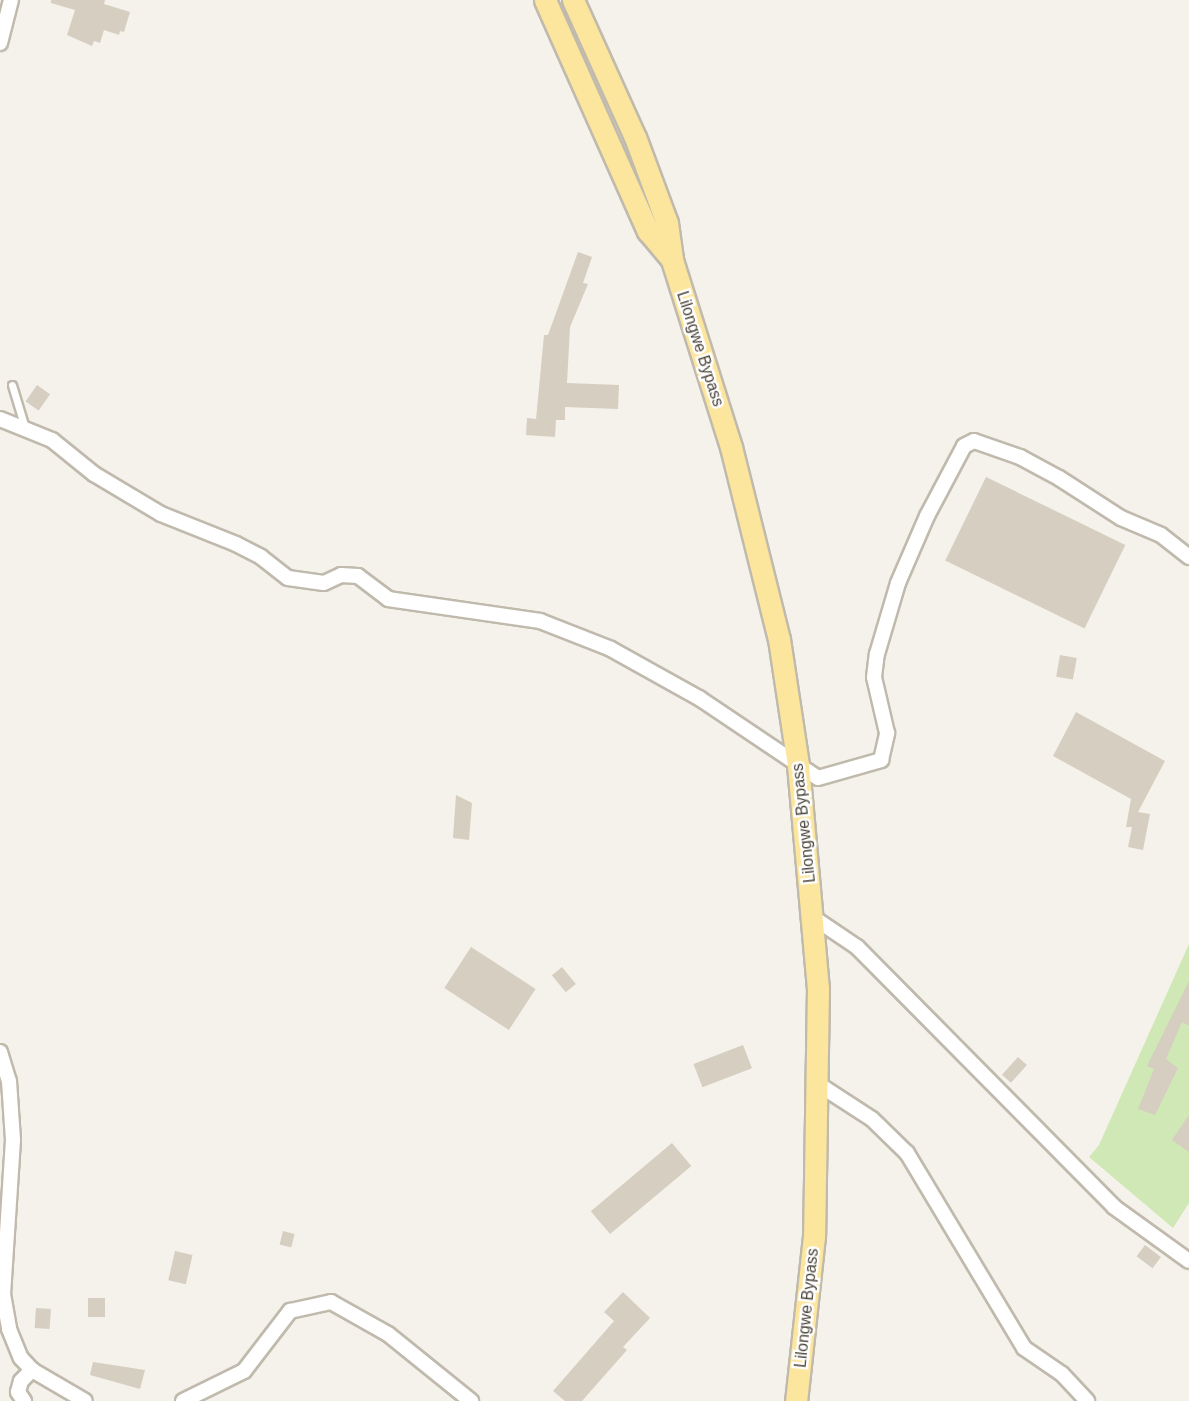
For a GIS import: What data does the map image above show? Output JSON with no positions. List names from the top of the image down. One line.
{"streets":{"main road":["Lilongwe Bypass"]}}
